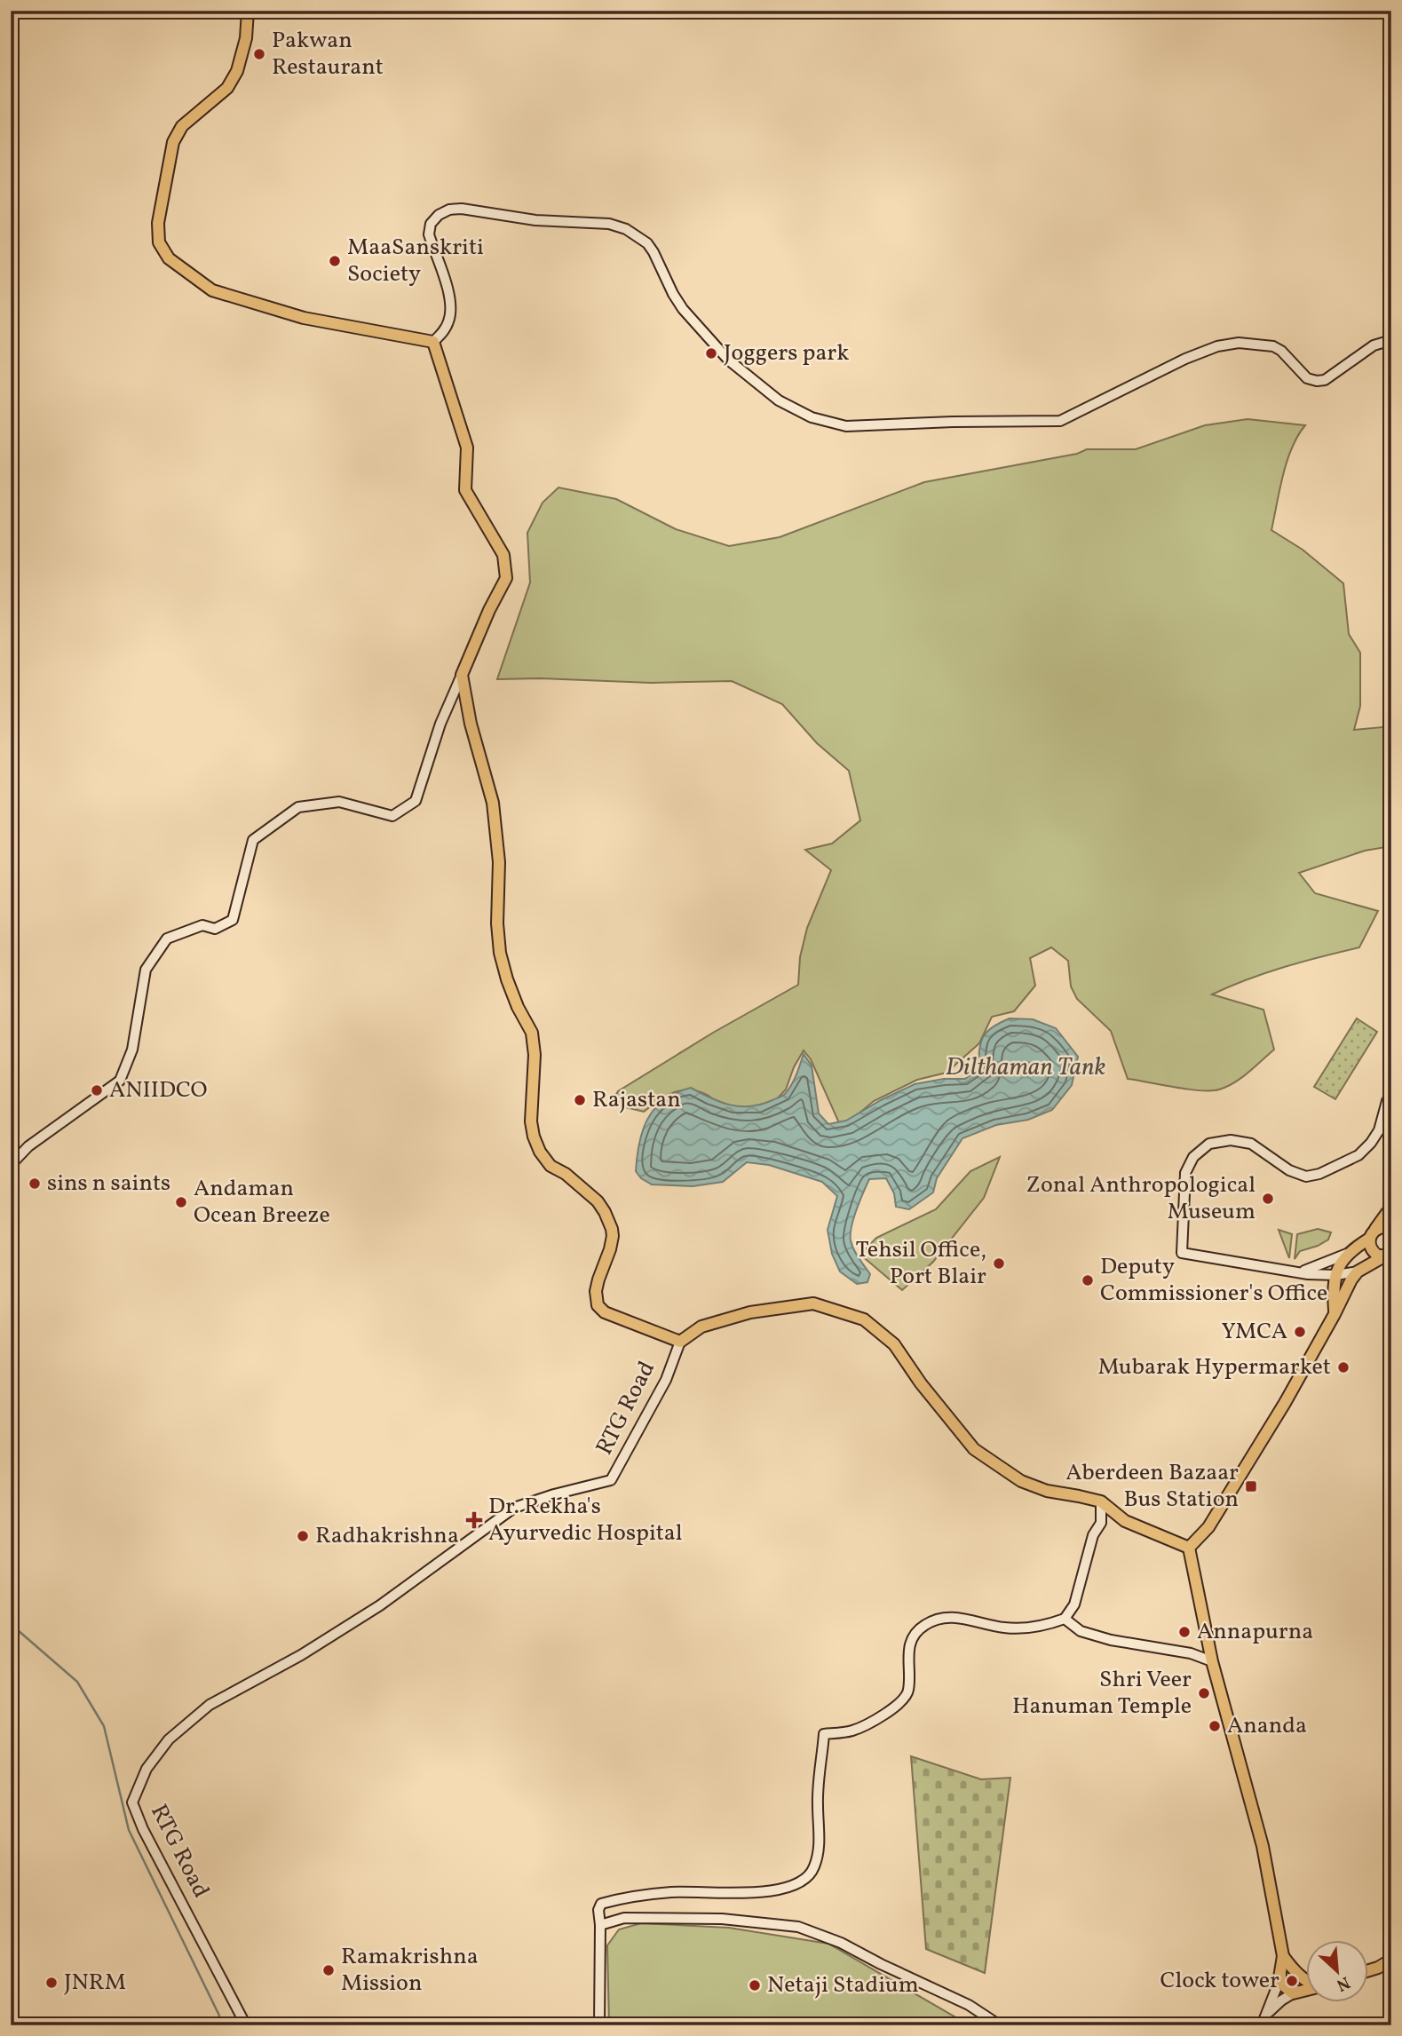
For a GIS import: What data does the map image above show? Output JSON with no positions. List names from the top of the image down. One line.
{"streets":{"main road":["RTG Road"]},"water":["Dilthaman Tank"],"places":{"other":["Pakwan Restaurant","MaaSanskriti Society","Joggers park","ANIIDCO","Rajastan","sins n saints","Zonal Anthropological Museum","Andaman Ocean Breeze","Tehsil Office, Port Blair","Deputy Commissioner's Office","YMCA","Mubarak Hypermarket","Radhakrishna","Annapurna","Shri Veer Hanuman Temple","Ananda","Ramakrishna Mission","Clock tower","JNRM","Netaji Stadium"],"transit":["Aberdeen Bazaar Bus Station"],"health":["Dr. Rekha's Ayurvedic Hospital"]},"north":"bottom right"}
